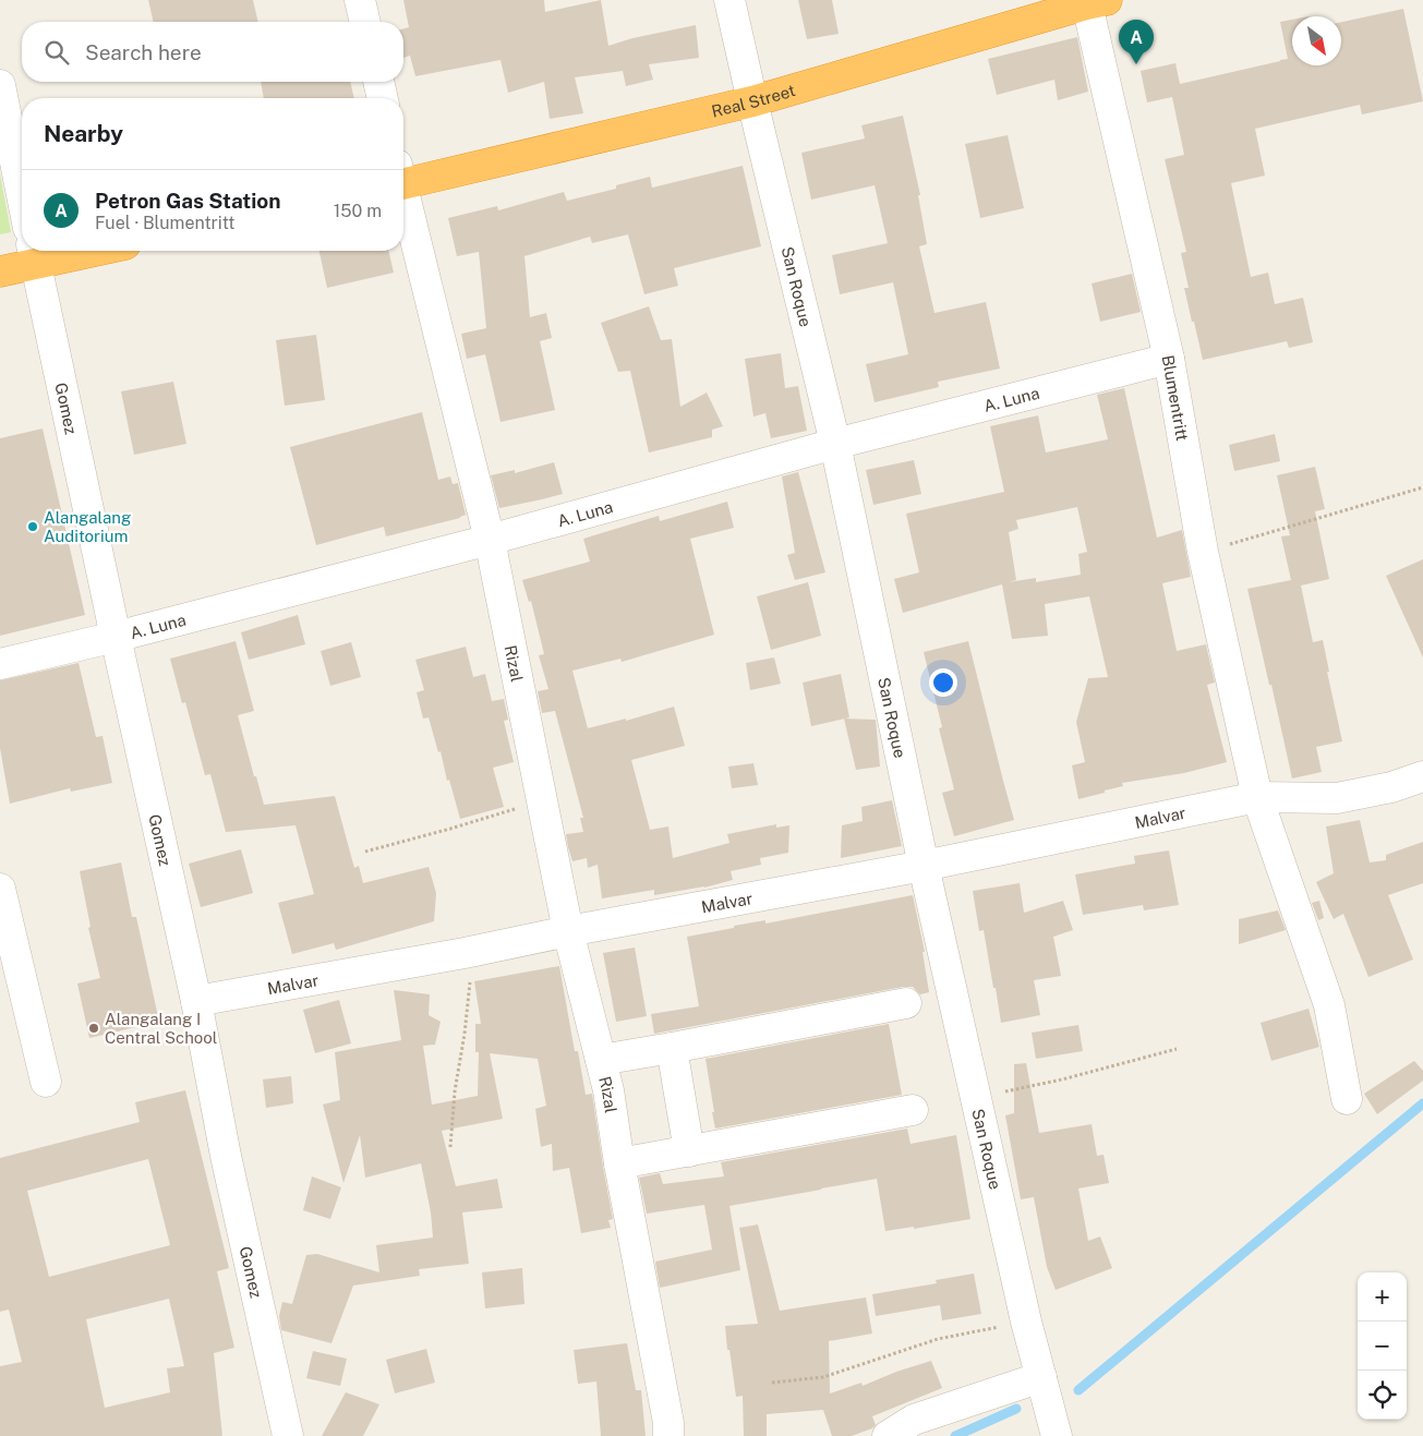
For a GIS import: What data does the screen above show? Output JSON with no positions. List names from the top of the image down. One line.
{"streets":{"highway":["Real Street"],"street":["San Roque","Blumentritt","A. Luna","Gomez","Rizal","Malvar"]},"crossings":[["Real Street","San Roque"],["Real Street","Blumentritt"],["San Roque","A. Luna"],["San Roque","Malvar"],["Blumentritt","A. Luna"],["Blumentritt","Malvar"],["A. Luna","Gomez"],["A. Luna","Rizal"],["Gomez","Malvar"],["Rizal","Malvar"]],"places":["Alangalang Auditorium","Alangalang I Central School"],"north":"bottom right","page":{"pins":"A","search":"Search here","heading":"Nearby","list":[{"mark":"A","name":"Petron Gas Station","note":"Fuel · Blumentritt","value":"150 m"}],"map_buttons":["+","−"]}}
